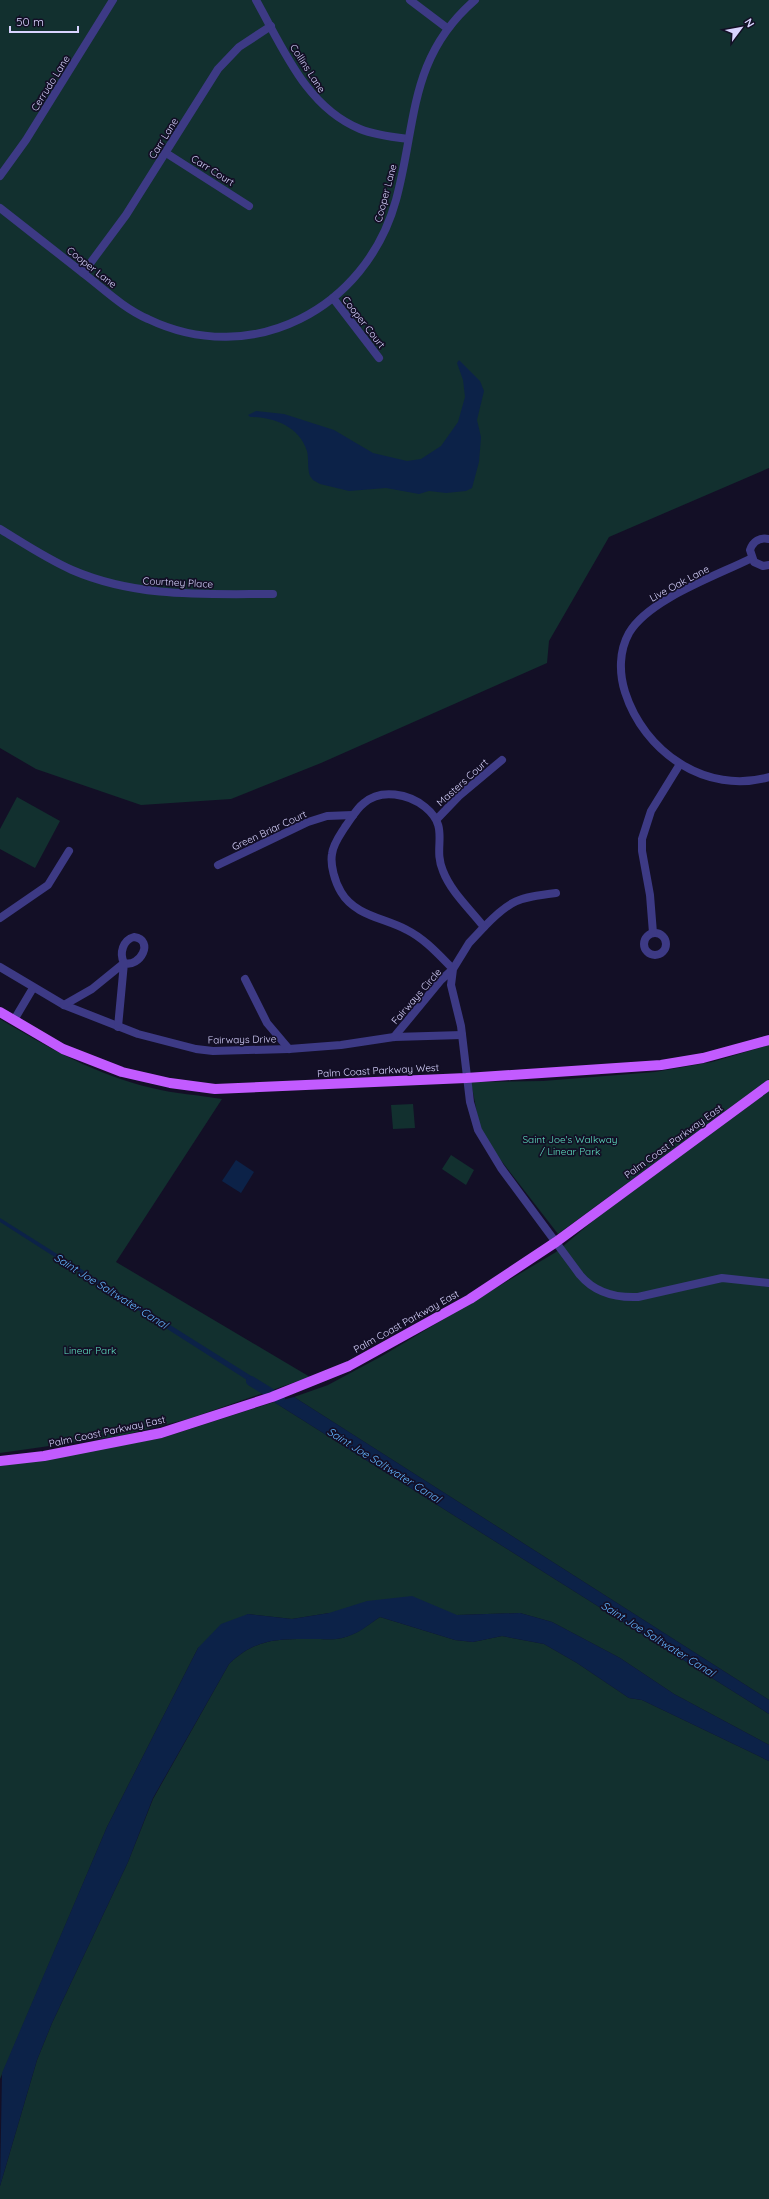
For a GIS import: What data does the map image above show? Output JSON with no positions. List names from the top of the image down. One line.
{"streets":{"main road":["Palm Coast Parkway West","Palm Coast Parkway East"],"street":["Collins Lane","Cerrudo Lane","Carr Lane","Carr Court","Cooper Lane","Cooper Court","Courtney Place","Live Oak Lane","Masters Court","Green Briar Court","Fairways Circle","Fairways Drive"]},"crossings":[["Collins Lane","Carr Lane"],["Collins Lane","Cooper Lane"],["Carr Lane","Carr Court"],["Carr Lane","Cooper Lane"],["Cooper Lane","Cooper Court"],["Masters Court","Fairways Circle"],["Green Briar Court","Fairways Circle"],["Fairways Circle","Fairways Drive"],["Fairways Circle","Palm Coast Parkway West"],["Fairways Circle","Palm Coast Parkway East"]],"water":["Saint Joe Saltwater Canal"],"parks":["Saint Joe's Walkway / Linear Park","Linear Park"],"scale_bar":"50 m","north":"top right"}
